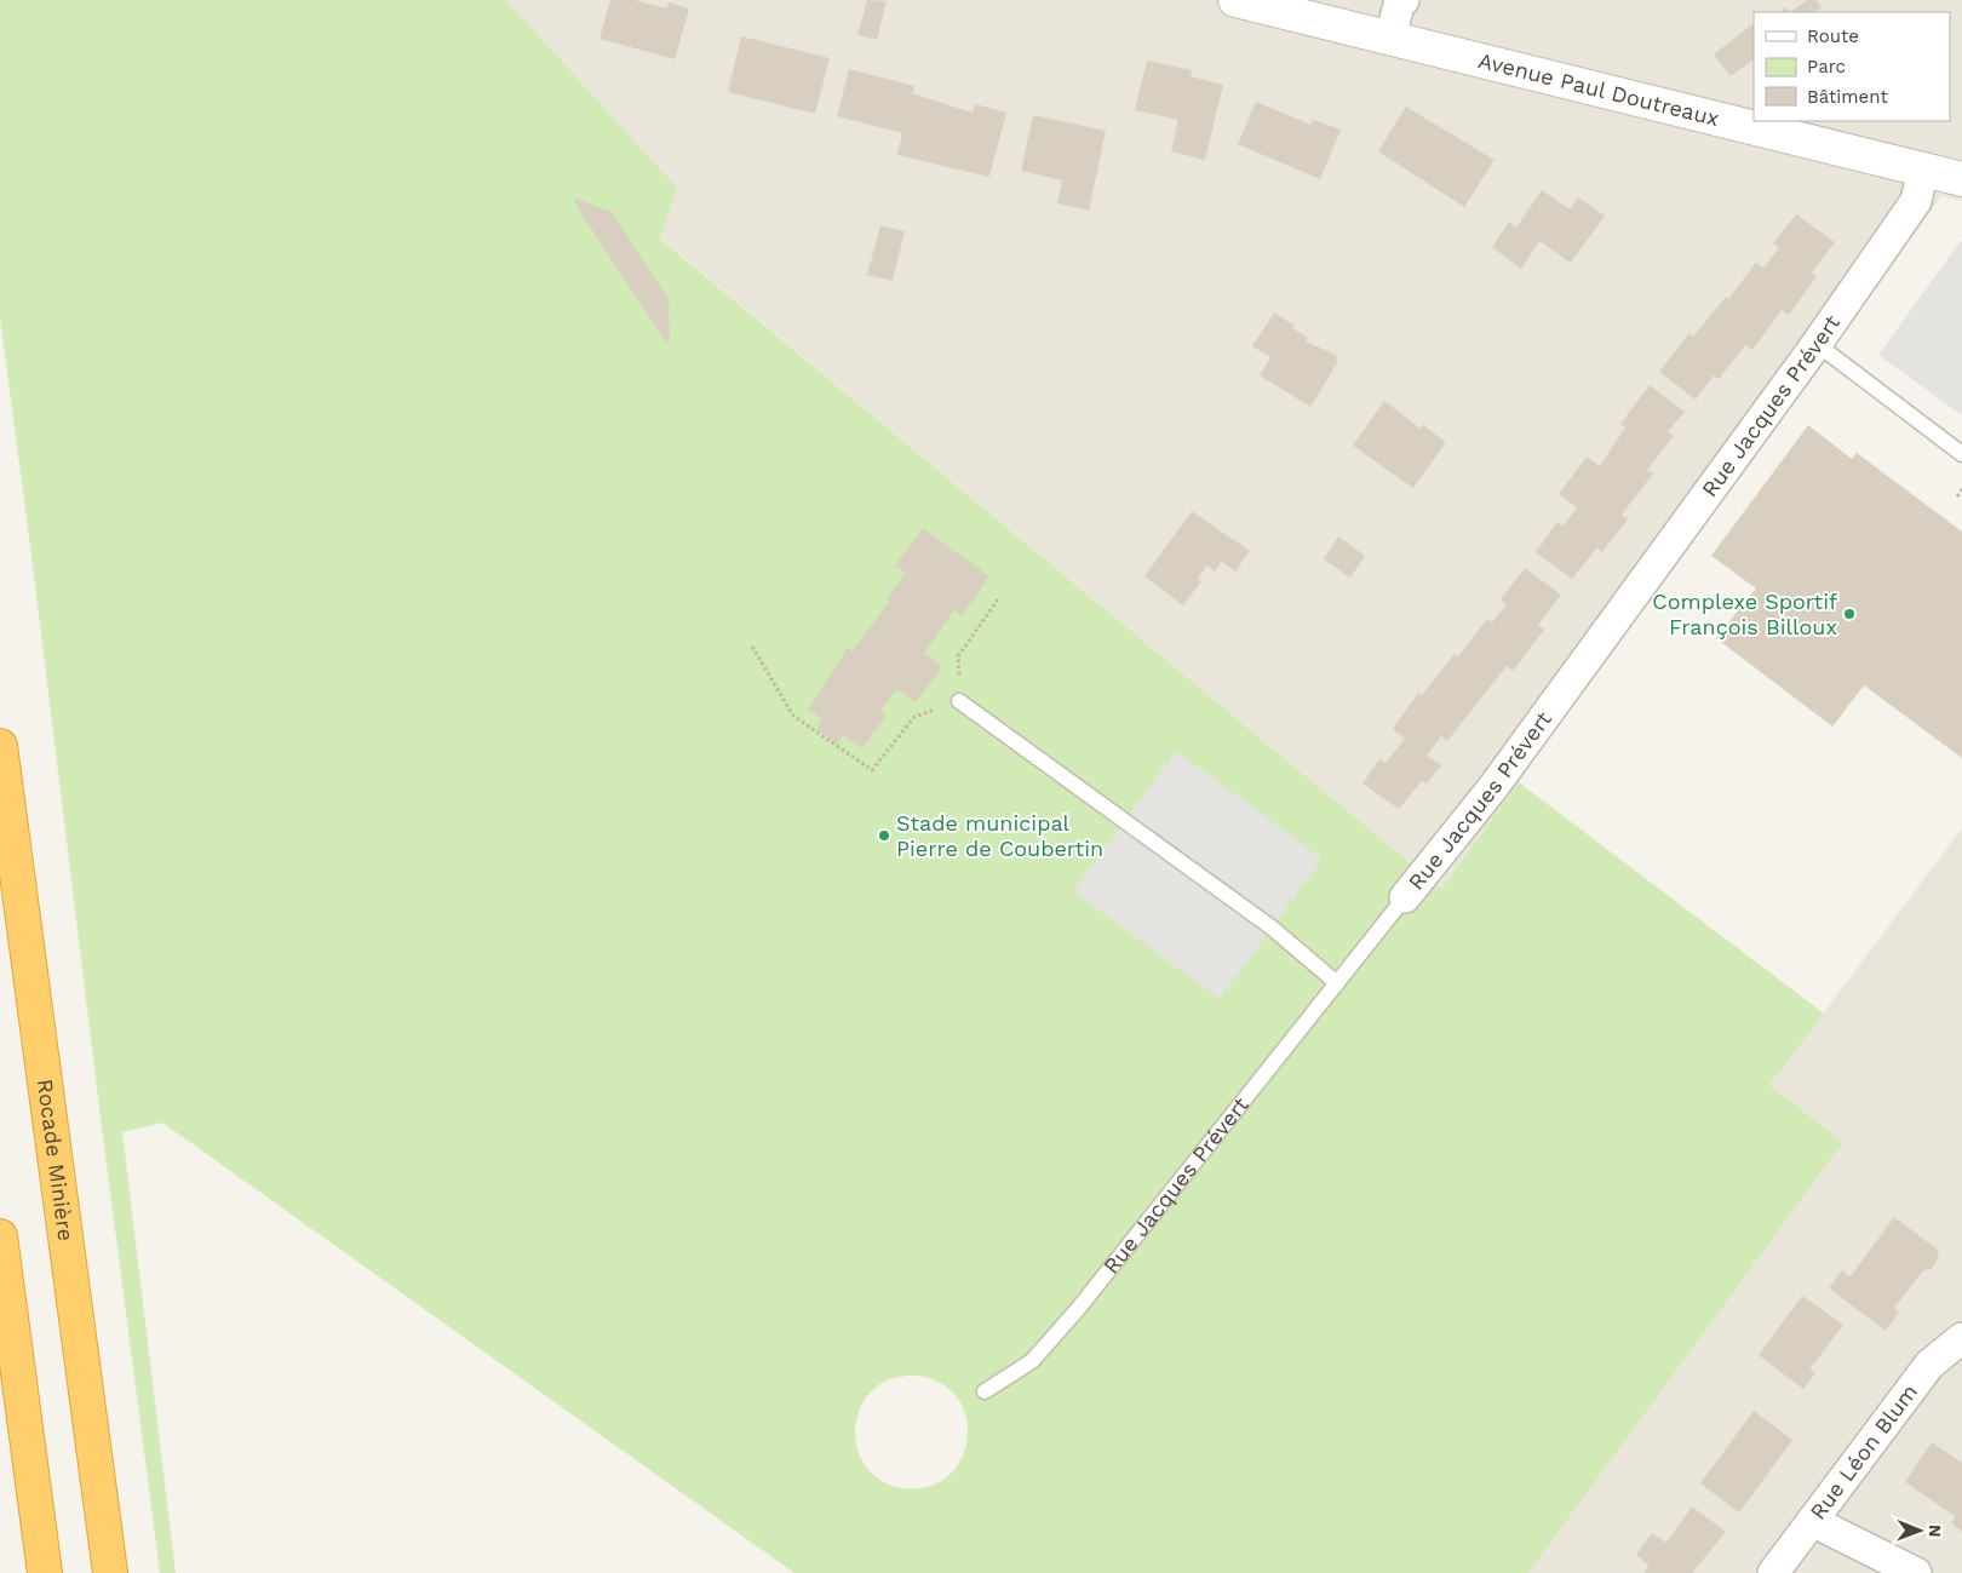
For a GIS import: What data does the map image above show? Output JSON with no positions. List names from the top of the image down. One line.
{"streets":{"highway":["Rocade Minière"],"street":["Avenue Paul Doutreaux","Rue Jacques Prévert","Rue Léon Blum"]},"crossings":[["Avenue Paul Doutreaux","Rue Jacques Prévert"]],"places":["Complexe Sportif François Billoux","Stade municipal Pierre de Coubertin"],"legend":["Route","Parc","Bâtiment"],"north":"right"}
